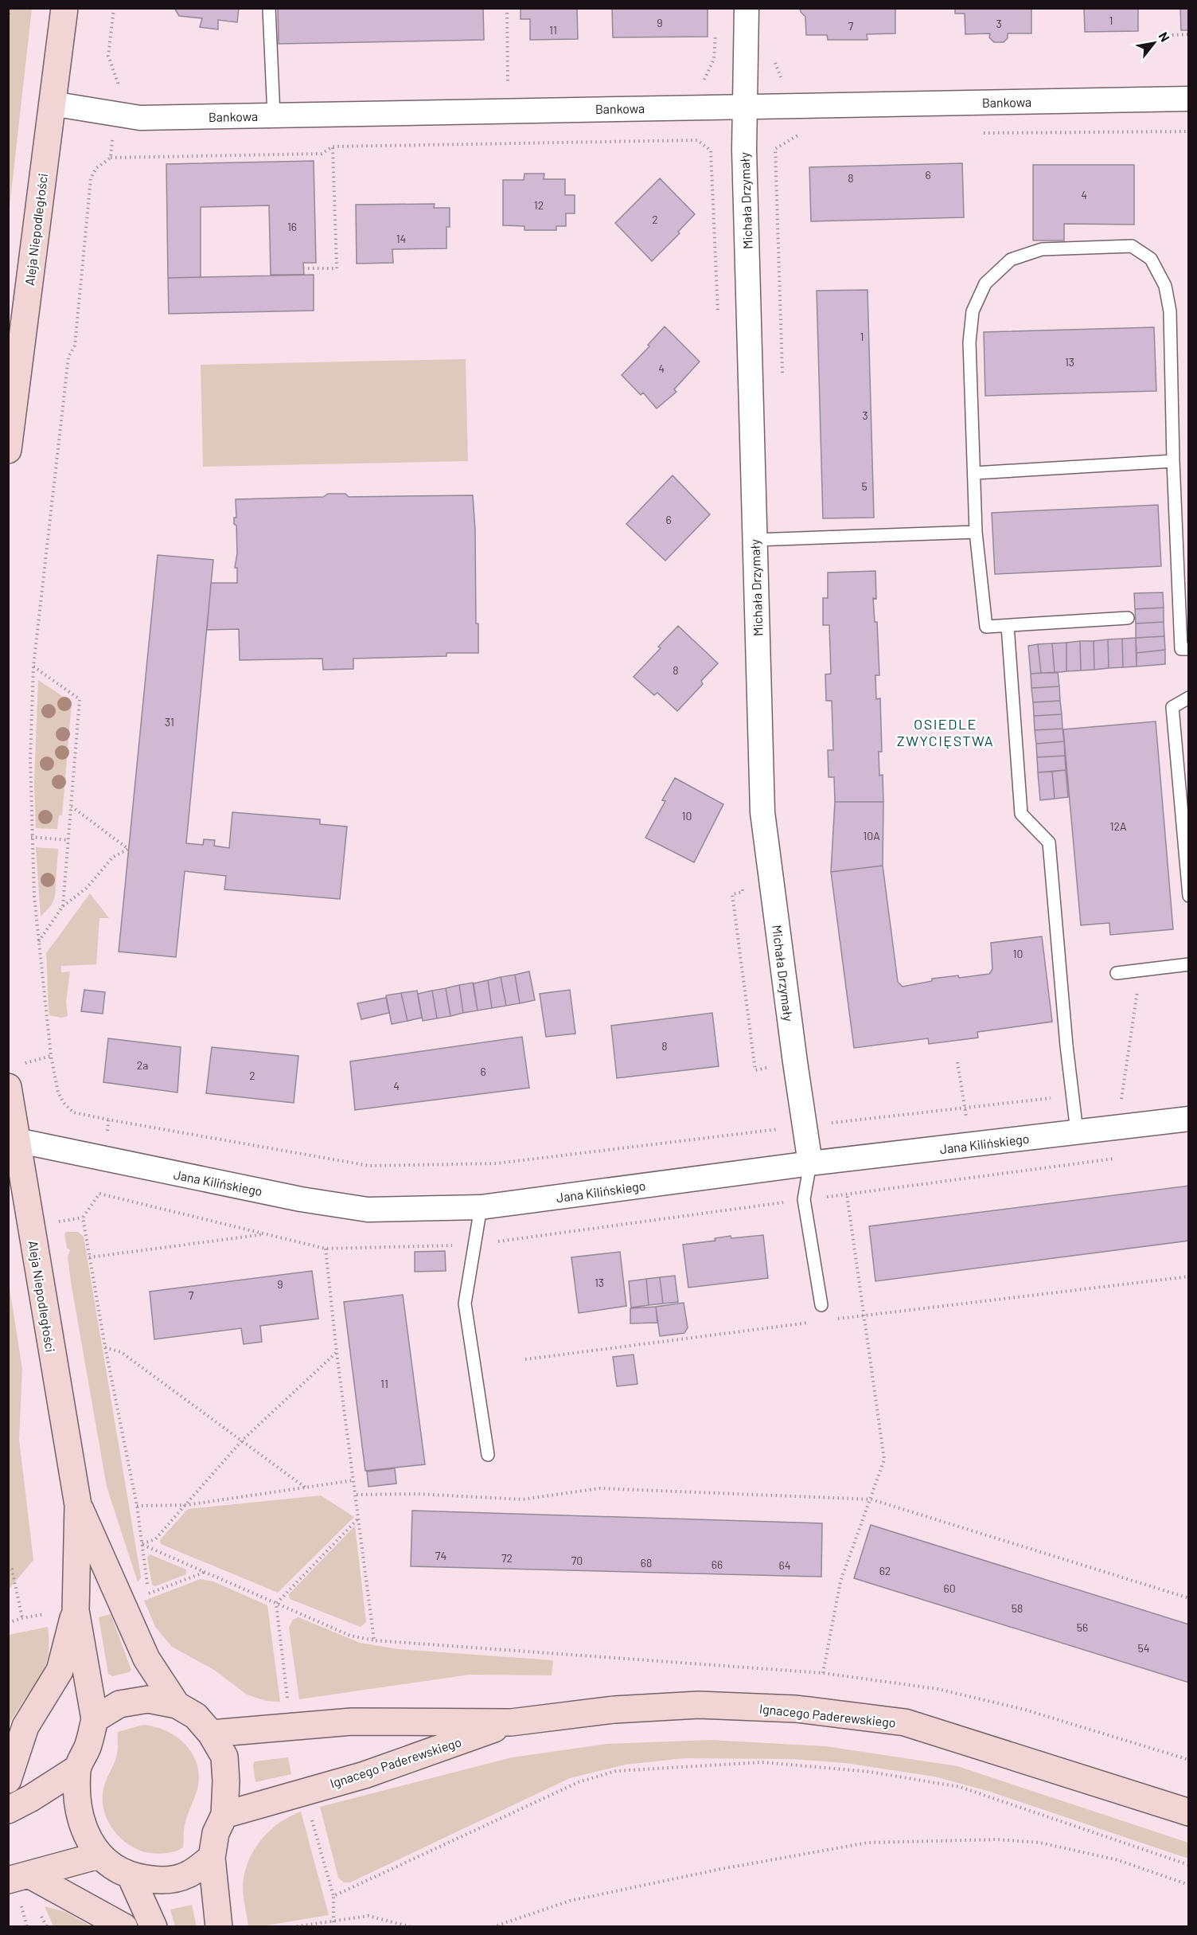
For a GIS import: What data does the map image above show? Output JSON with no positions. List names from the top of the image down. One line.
{"streets":{"main road":["Aleja Niepodległości","Ignacego Paderewskiego"],"street":["Bankowa","Michała Drzymały","Jana Kilińskiego"]},"crossings":[["Bankowa","Michała Drzymały"],["Bankowa","Aleja Niepodległości"],["Michała Drzymały","Jana Kilińskiego"],["Aleja Niepodległości","Jana Kilińskiego"],["Aleja Niepodległości","Ignacego Paderewskiego"]],"districts":["OSIEDLE ZWYCIĘSTWA"],"house_numbers":["1","9","3","7","11","6","8","4","12","2","16","14","1","13","4","3","5","6","8","31","10","12A","10A","10","8","2a","6","2","4","13","9","7","11","74","72","70","68","66","64","62","60","58","56","54"],"north":"top right"}
